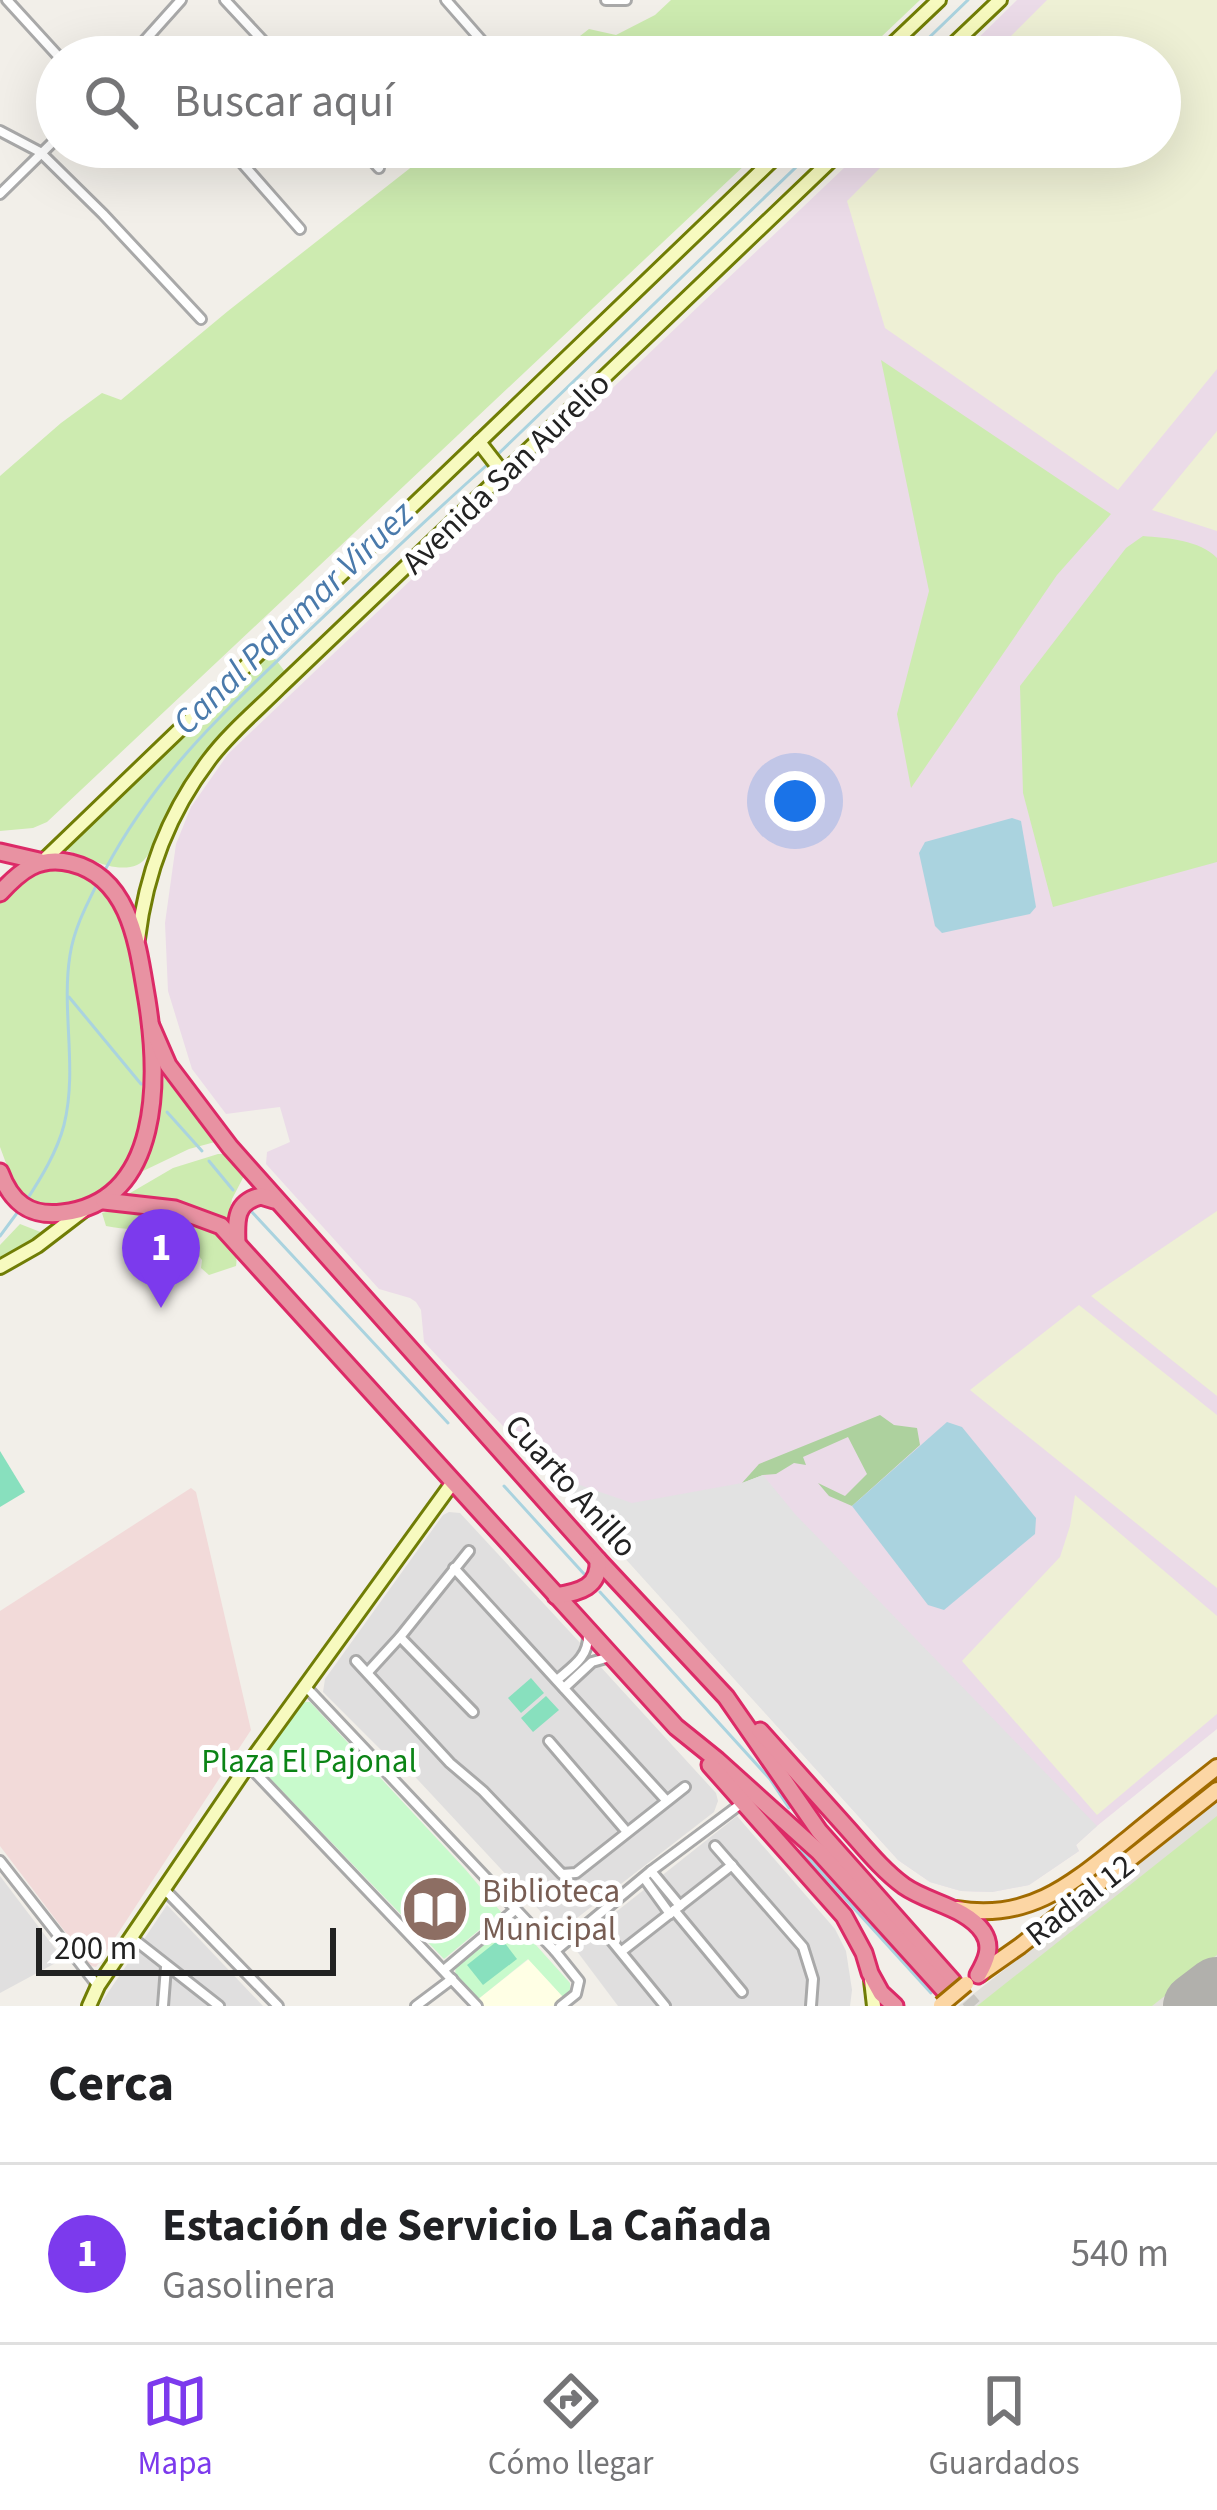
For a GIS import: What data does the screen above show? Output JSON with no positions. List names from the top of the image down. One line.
{"streets":{"highway":["Cuarto Anillo"],"main road":["Avenida San Aurelio","Radial 12"]},"crossings":[["Cuarto Anillo","Radial 12"]],"water":["Canal Palamar Viruez"],"parks":["Plaza El Pajonal"],"places":{"library":["Biblioteca Municipal"]},"scale_bar":"200 m","page":{"search":"Buscar aquí","pins":"1","scale":"200 m","heading":"Cerca","list":[{"mark":"1","name":"Estación de Servicio La Cañada","note":"Gasolinera","value":"540 m"}],"nav":["Mapa","Cómo llegar","Guardados"]}}
